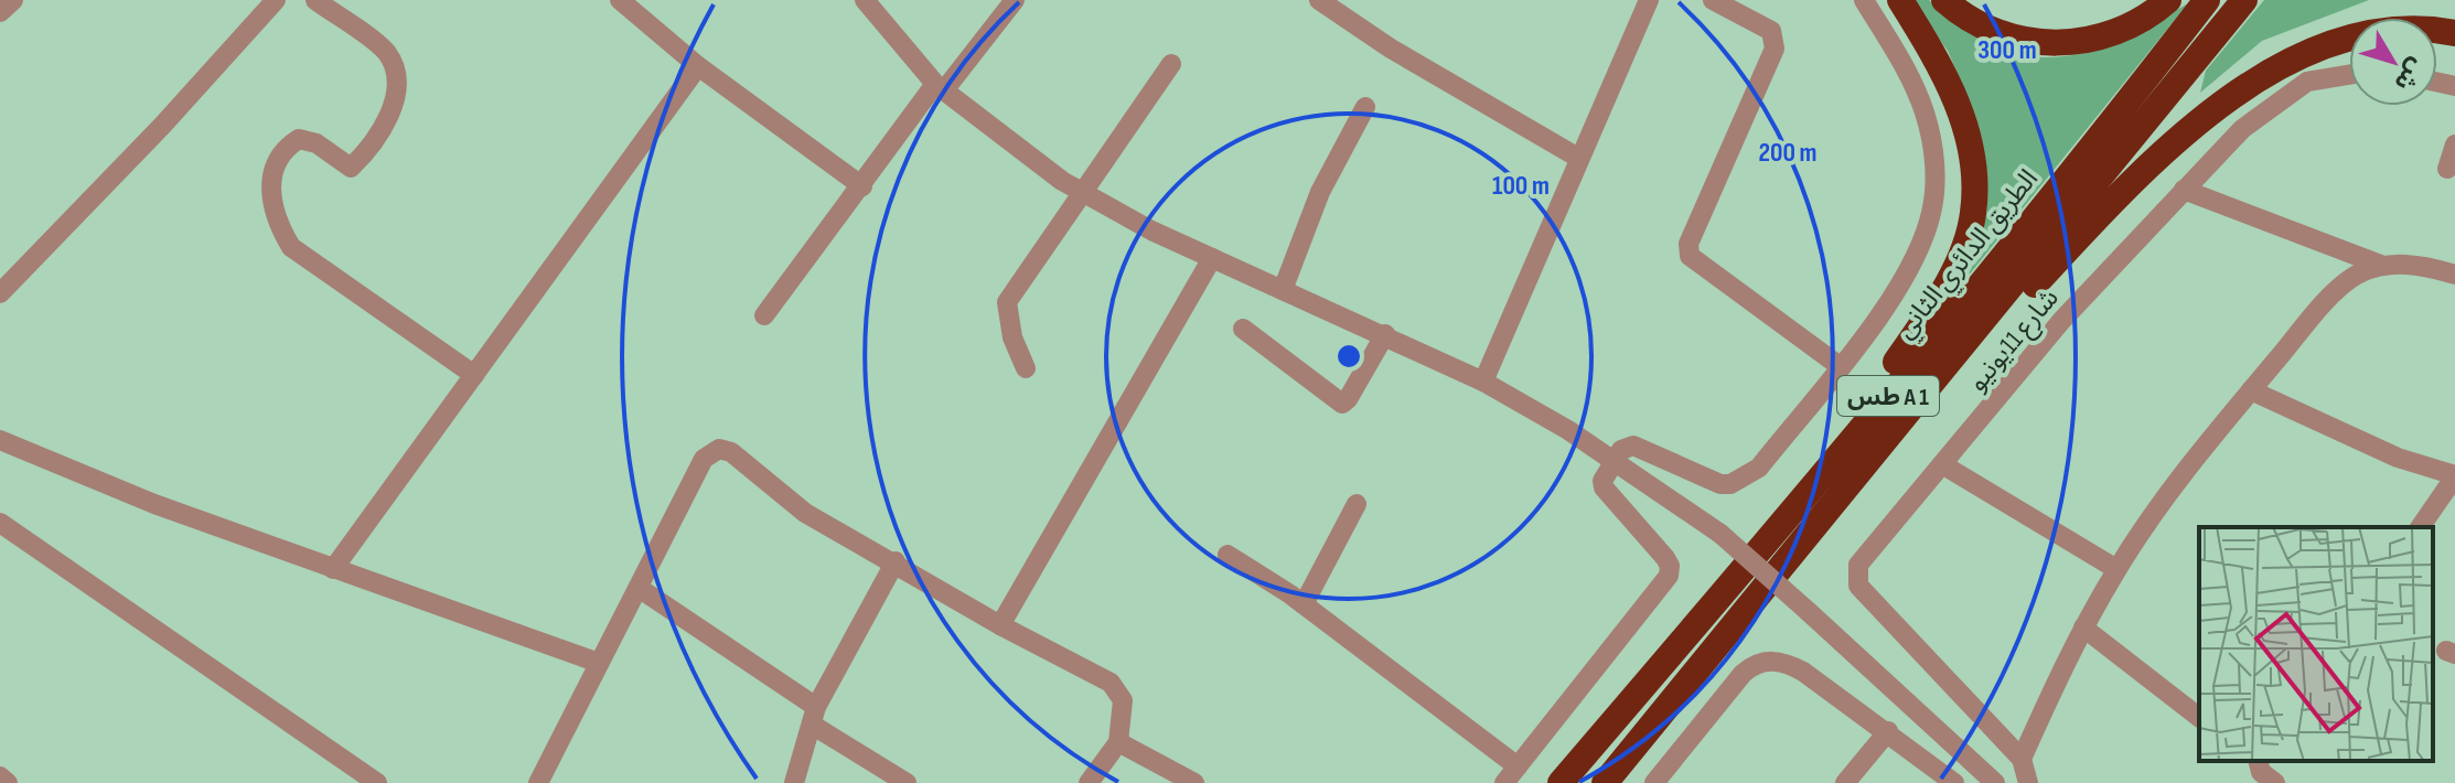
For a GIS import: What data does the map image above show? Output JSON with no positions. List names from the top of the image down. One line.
{"streets":{"highway":["الطريق الدائري الثاني","طس A 1"],"street":["شارع 11يونيو"]},"north":"bottom right","rings":["300 m","200 m","100 m"]}
